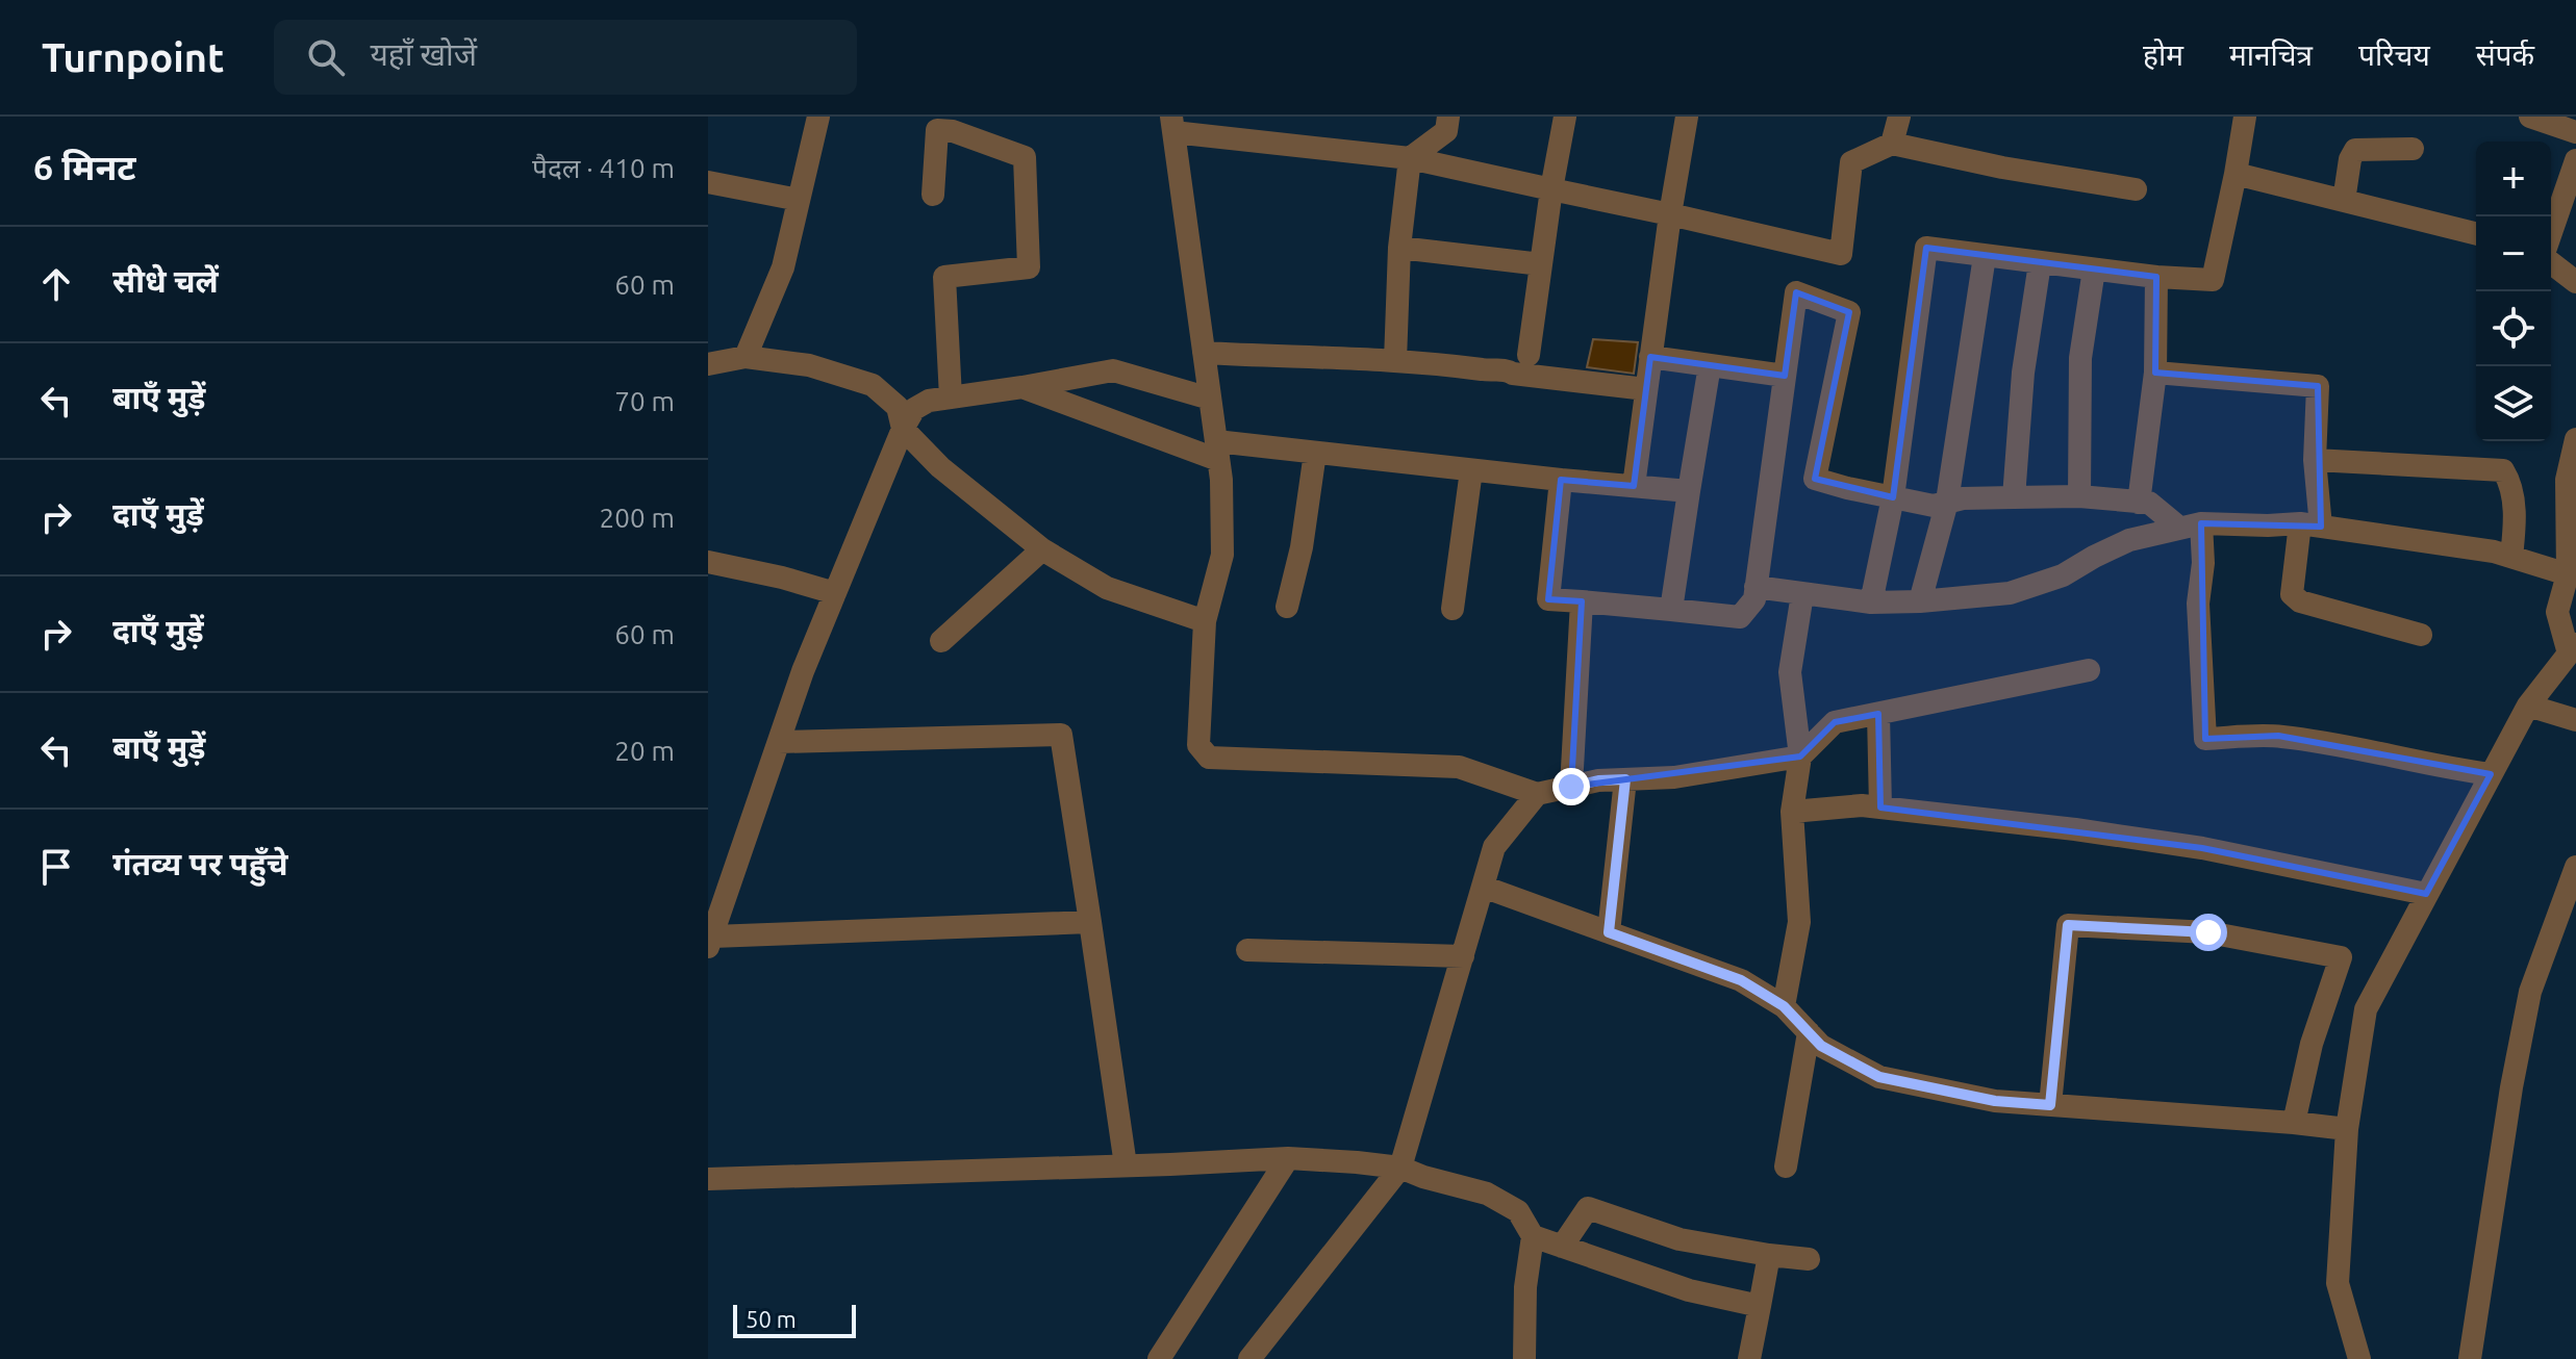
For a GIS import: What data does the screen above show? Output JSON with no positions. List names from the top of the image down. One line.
{"scale_bar":"50 m","page":{"header":"Turnpoint","search":"यहाँ खोजें","nav":["होम","मानचित्र","परिचय","संपर्क"],"heading":["6 मिनट","पैदल · 410 m"],"map_buttons":["+","−"],"list":[["सीधे चलें","60 m"],["बाएँ मुड़ें","70 m"],["दाएँ मुड़ें","200 m"],["दाएँ मुड़ें","60 m"],["बाएँ मुड़ें","20 m"],"गंतव्य पर पहुँचे"],"scale":"50 m"}}
